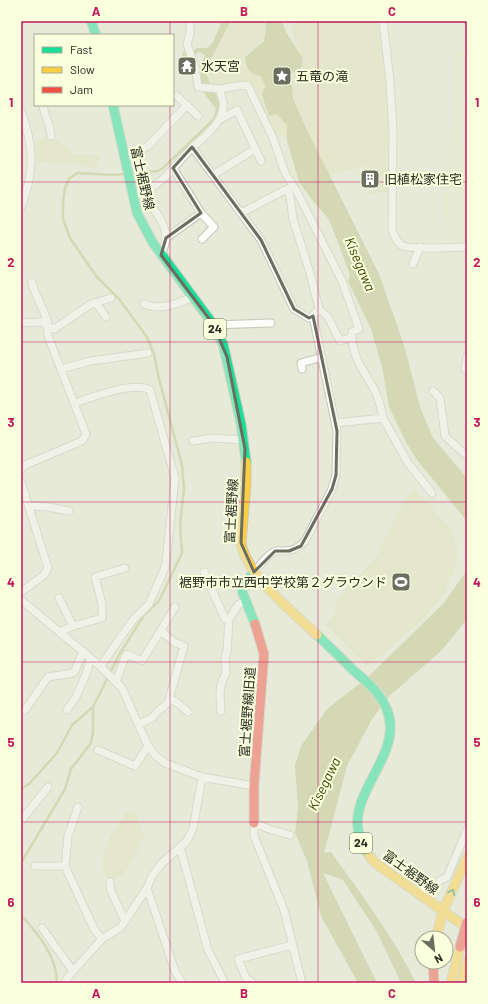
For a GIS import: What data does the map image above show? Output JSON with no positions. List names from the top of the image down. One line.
{"streets":{"main road":["富士裾野線","24","富士裾野線旧道"]},"crossings":[["富士裾野線","富士裾野線旧道"]],"water":["Kisegawa"],"places":{"temple":["水天宮"],"place":["五竜の滝"],"building":["旧植松家住宅"],"sports":["裾野市市立西中学校第２グラウンド"]},"legend":["Fast","Slow","Jam"],"north":"bottom right","grid":{"columns":["A","B","C"],"rows":["1","2","3","4","5","6"]}}
